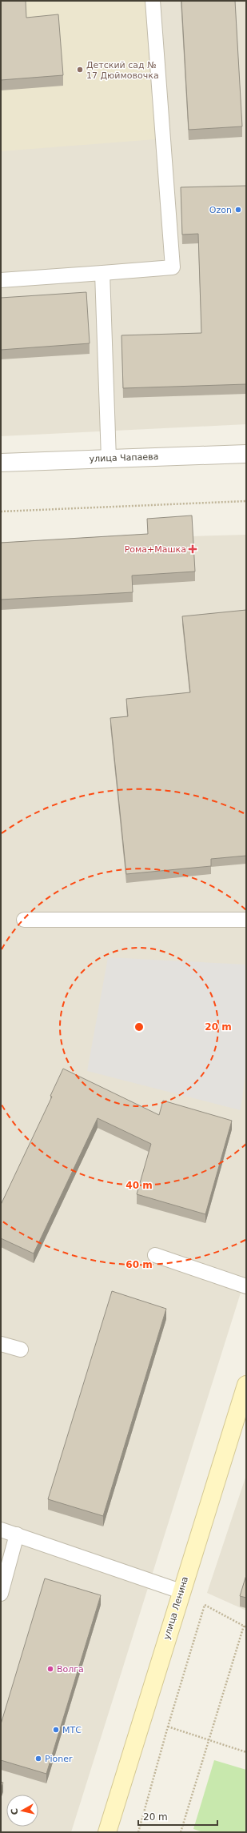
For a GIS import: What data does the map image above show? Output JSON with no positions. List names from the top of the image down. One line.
{"streets":{"main road":["улица Ленина"],"street":["улица Чапаева"]},"places":{"other":["Детский сад № 17 Дюймовочка","Ozon","Волга","МТС","Pioner"],"health":["Рома+Машка"]},"scale_bar":"20 m","north":"left","rings":["20 m","40 m","60 m"]}
